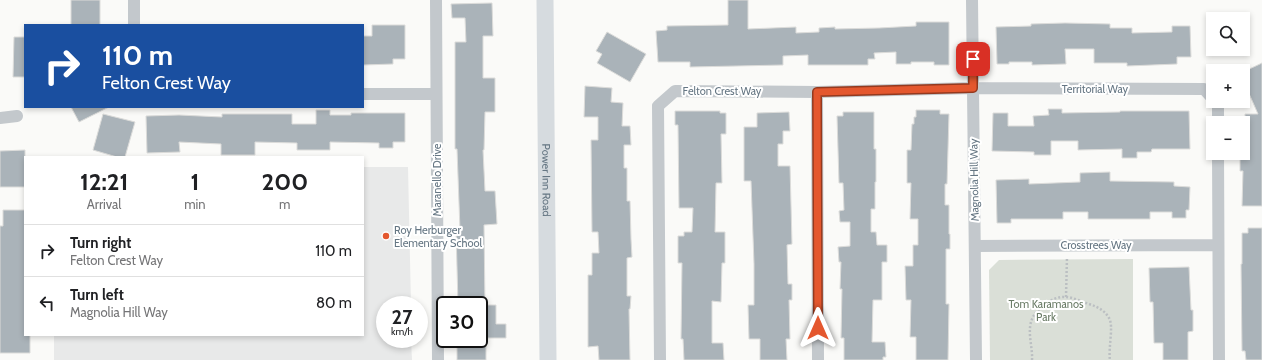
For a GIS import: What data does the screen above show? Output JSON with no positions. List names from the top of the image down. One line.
{"streets":{"main road":["Power Inn Road"],"street":["Territorial Way","Felton Crest Way","Maranello Drive","Magnolia Hill Way","Crosstrees Way"]},"crossings":[["Territorial Way","Felton Crest Way"],["Territorial Way","Magnolia Hill Way"],["Felton Crest Way","Magnolia Hill Way"],["Magnolia Hill Way","Crosstrees Way"]],"parks":["Tom Karamanos Park"],"places":["Roy Herburger Elementary School"],"page":{"map_buttons":["+","−"],"turn":["110 m","Felton Crest Way"],"eta":["12:21","Arrival","1","min","200","m"],"list":[{"name":"Turn right","note":"Felton Crest Way","value":"110 m"},{"name":"Turn left","note":"Magnolia Hill Way","value":"80 m"}],"speed":"27 km/h","limit":"30"}}
